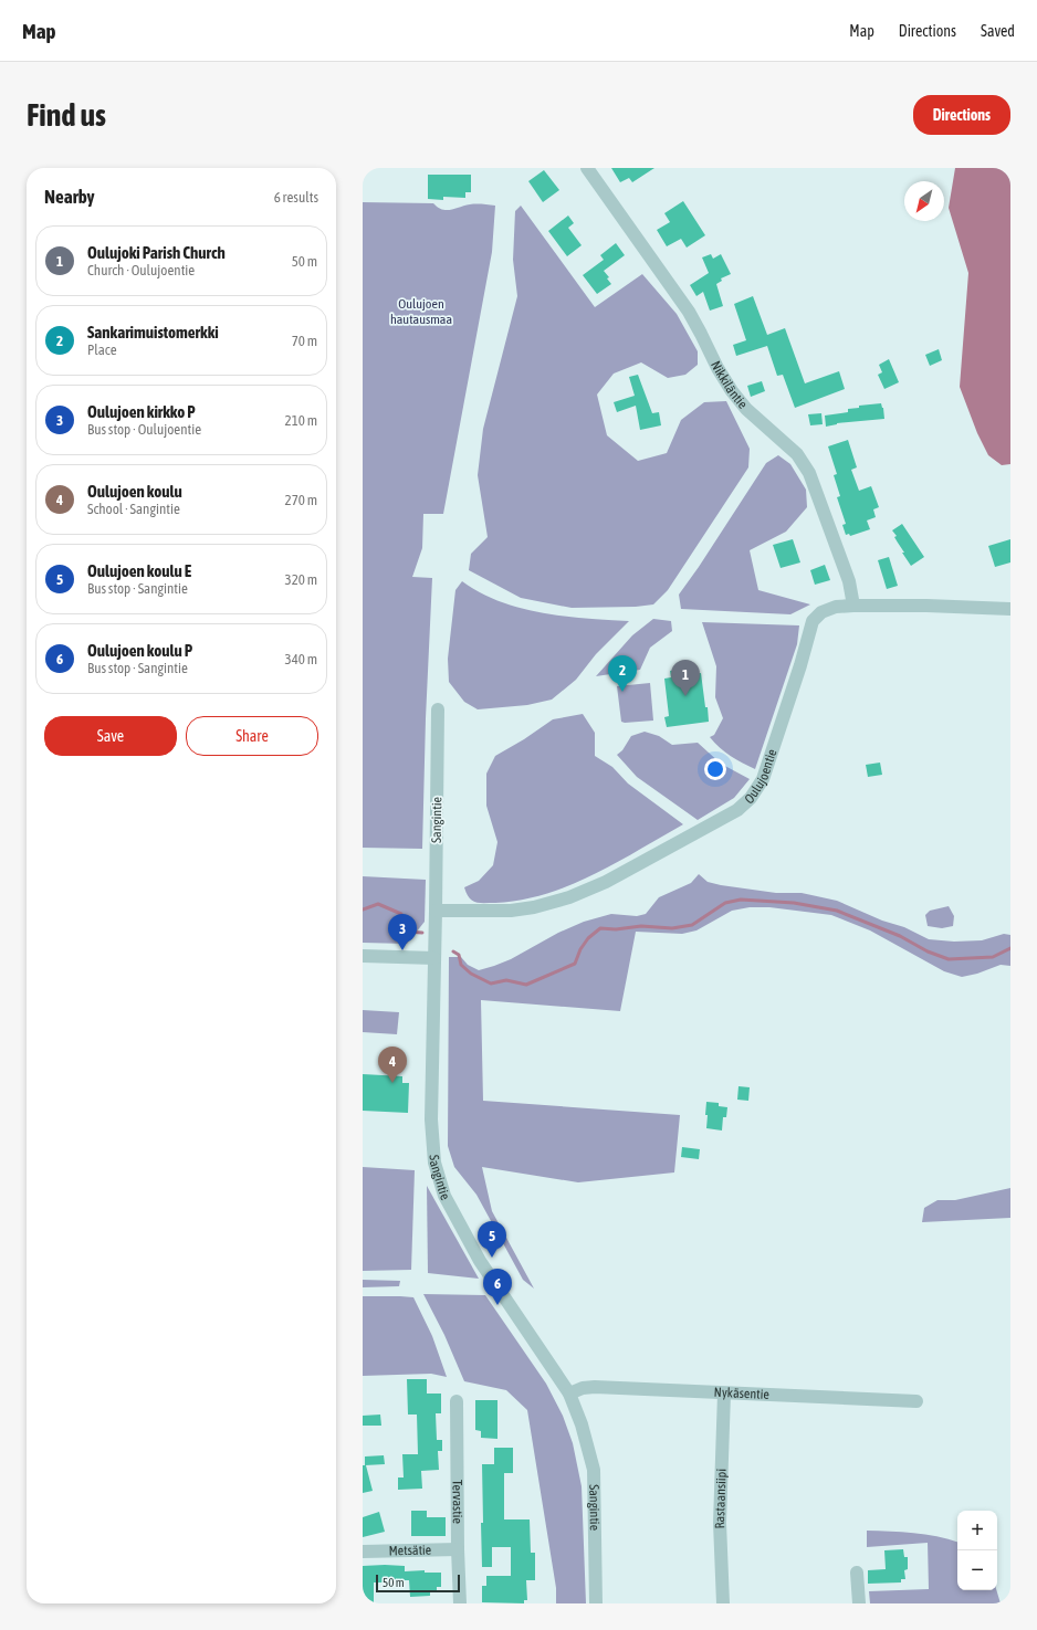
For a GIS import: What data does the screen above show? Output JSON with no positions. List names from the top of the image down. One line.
{"streets":{"street":["Nikkiläntie","Oulujoentie","Sangintie","Nykäsentie","Rastaansiipi","Tervastie","Metsätie"]},"crossings":[["Nikkiläntie","Oulujoentie"],["Oulujoentie","Sangintie"],["Sangintie","Nykäsentie"],["Nykäsentie","Rastaansiipi"],["Tervastie","Metsätie"]],"parks":["Oulujoen hautausmaa"],"scale_bar":"50 m","north":"bottom left","page":{"header":"Map","nav":["Map","Directions","Saved"],"buttons":["Directions",["Save","Share"]],"title":"Find us","heading":["Nearby","6 results"],"list":[{"mark":"1","name":"Oulujoki Parish Church","note":"Church · Oulujoentie","value":"50 m"},{"mark":"2","name":"Sankarimuistomerkki","note":"Place","value":"70 m"},{"mark":"3","name":"Oulujoen kirkko P","note":"Bus stop · Oulujoentie","value":"210 m"},{"mark":"4","name":"Oulujoen koulu","note":"School · Sangintie","value":"270 m"},{"mark":"5","name":"Oulujoen koulu E","note":"Bus stop · Sangintie","value":"320 m"},{"mark":"6","name":"Oulujoen koulu P","note":"Bus stop · Sangintie","value":"340 m"}],"pins":["2","1","3","4","5","6"],"map_buttons":["+","−"],"scale":"50 m"}}
